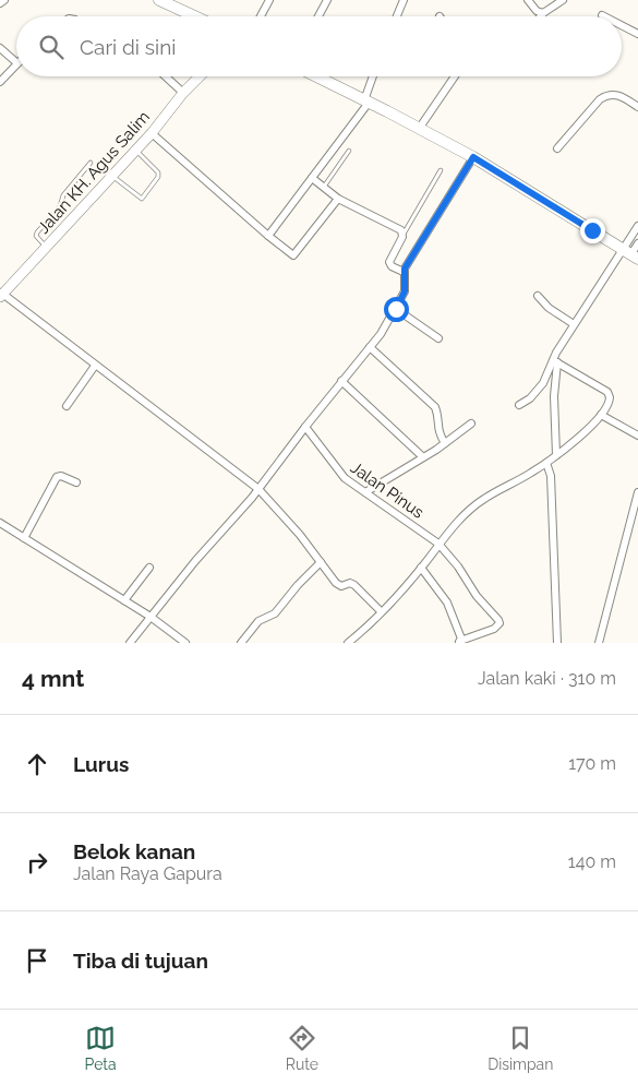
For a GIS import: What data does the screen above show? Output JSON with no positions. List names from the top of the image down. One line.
{"streets":{"main road":["Jalan KH. Agus Salim"],"street":["Jalan Pinus"]},"page":{"search":"Cari di sini","heading":["4 mnt","Jalan kaki · 310 m"],"list":[["Lurus","170 m"],["Belok kanan","Jalan Raya Gapura","140 m"],"Tiba di tujuan"],"nav":["Peta","Rute","Disimpan"]}}
